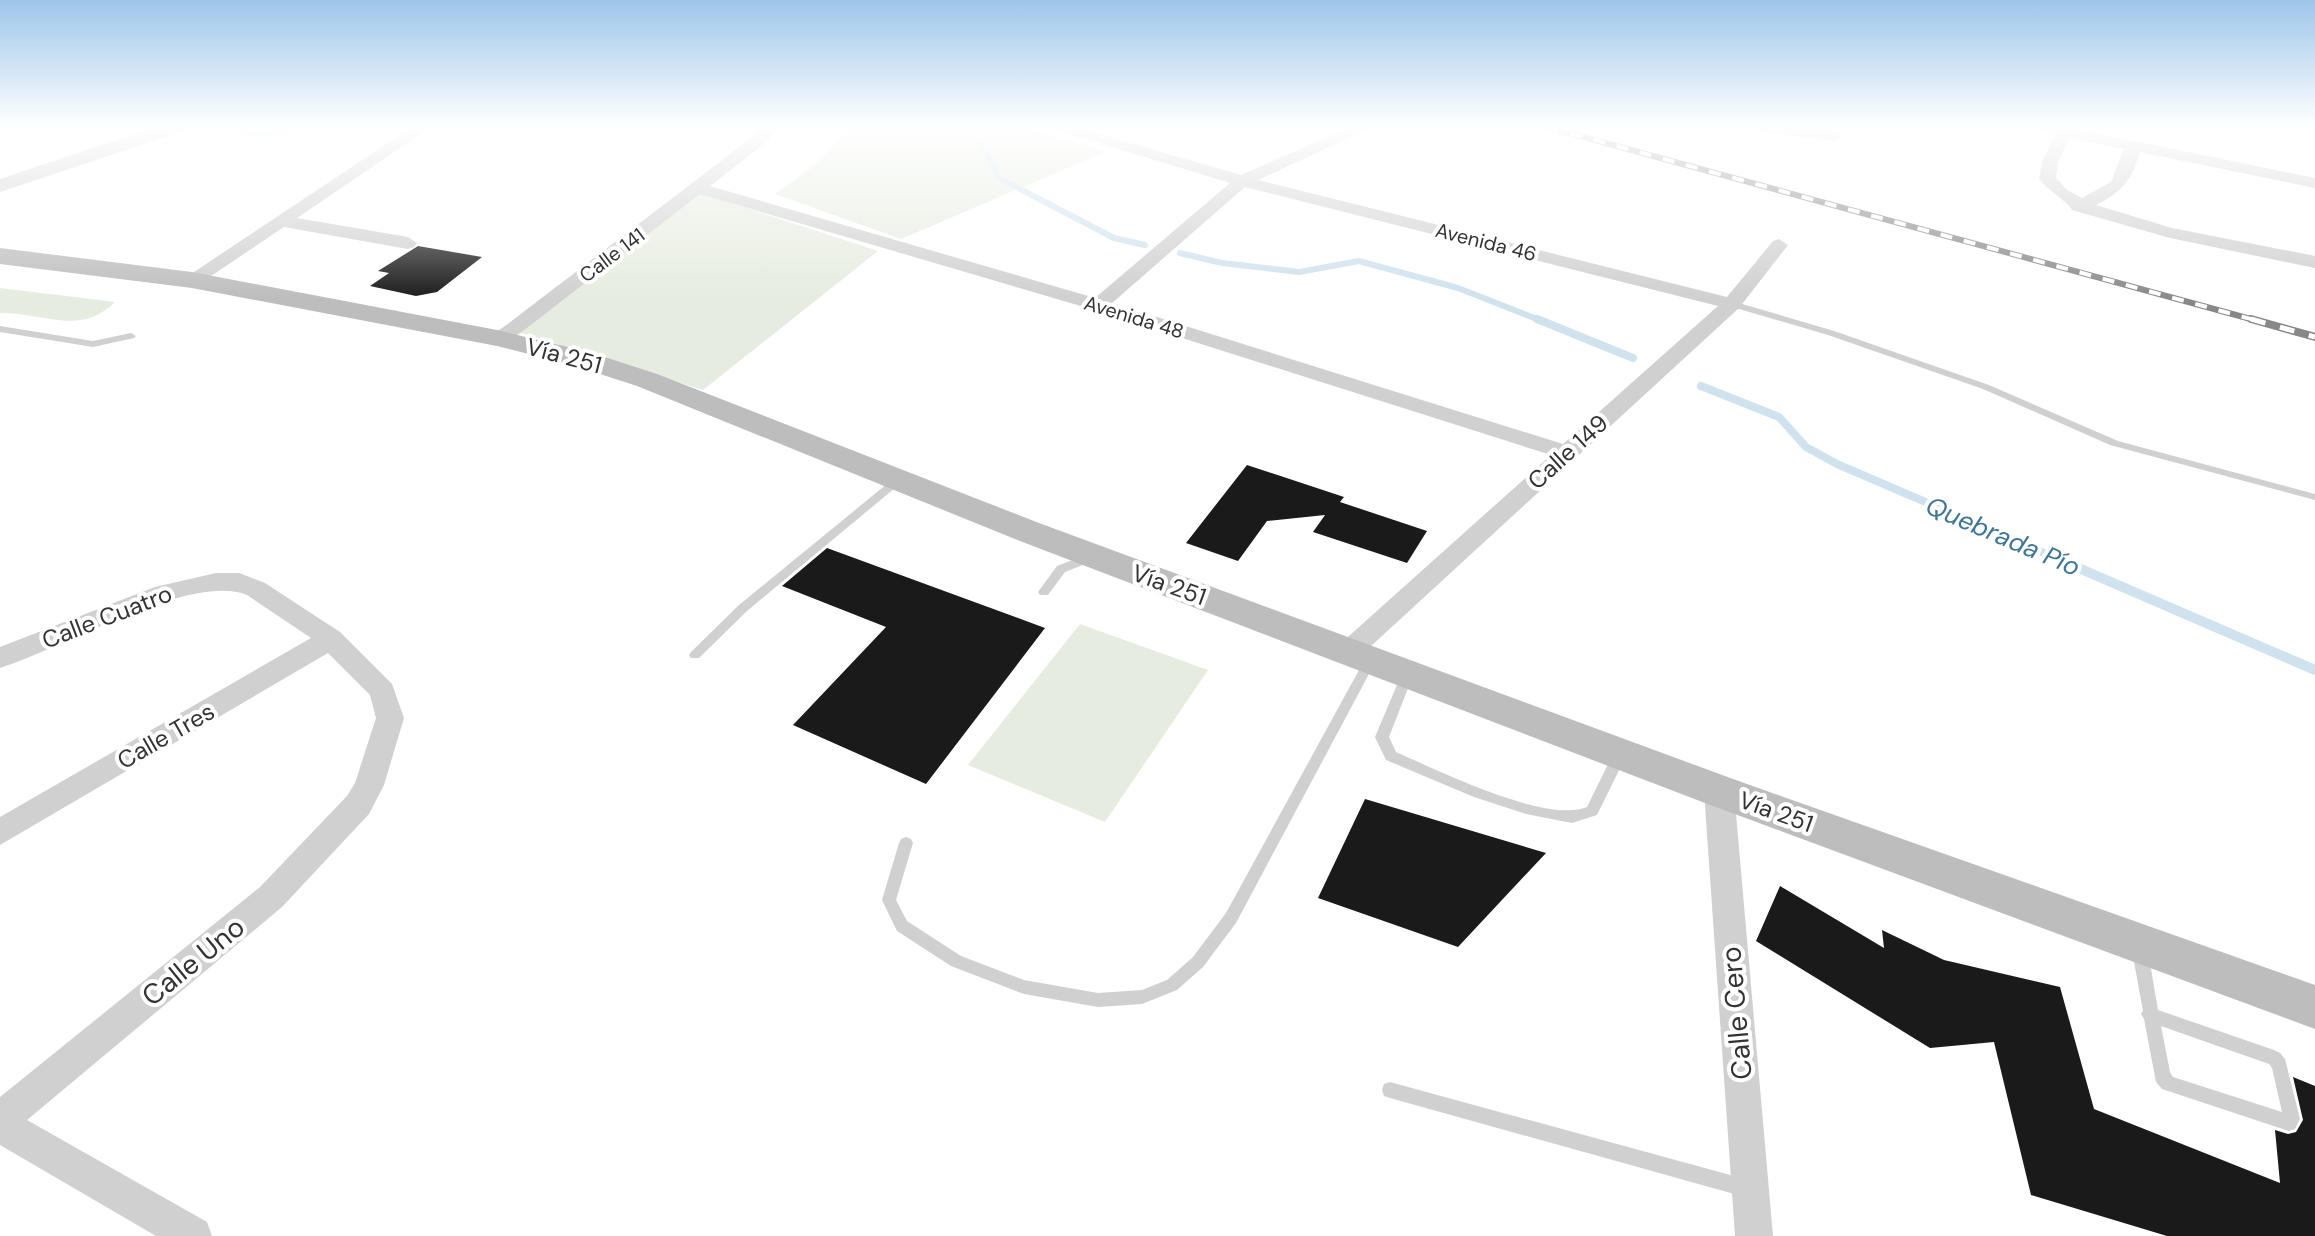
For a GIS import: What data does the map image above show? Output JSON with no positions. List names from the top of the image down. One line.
{"streets":{"main road":["Vía 251"],"street":["Avenida 46","Calle 141","Avenida 48","Calle 149","Calle Cuatro","Calle Tres","Calle Uno","Calle Cero"]},"crossings":[["Avenida 46","Calle 149"],["Calle 141","Avenida 48"],["Calle 141","Vía 251"],["Avenida 48","Calle 149"],["Vía 251","Calle 149"],["Vía 251","Calle Cero"],["Calle Cuatro","Calle Uno"],["Calle Tres","Calle Uno"]],"water":["Quebrada Pío"]}
